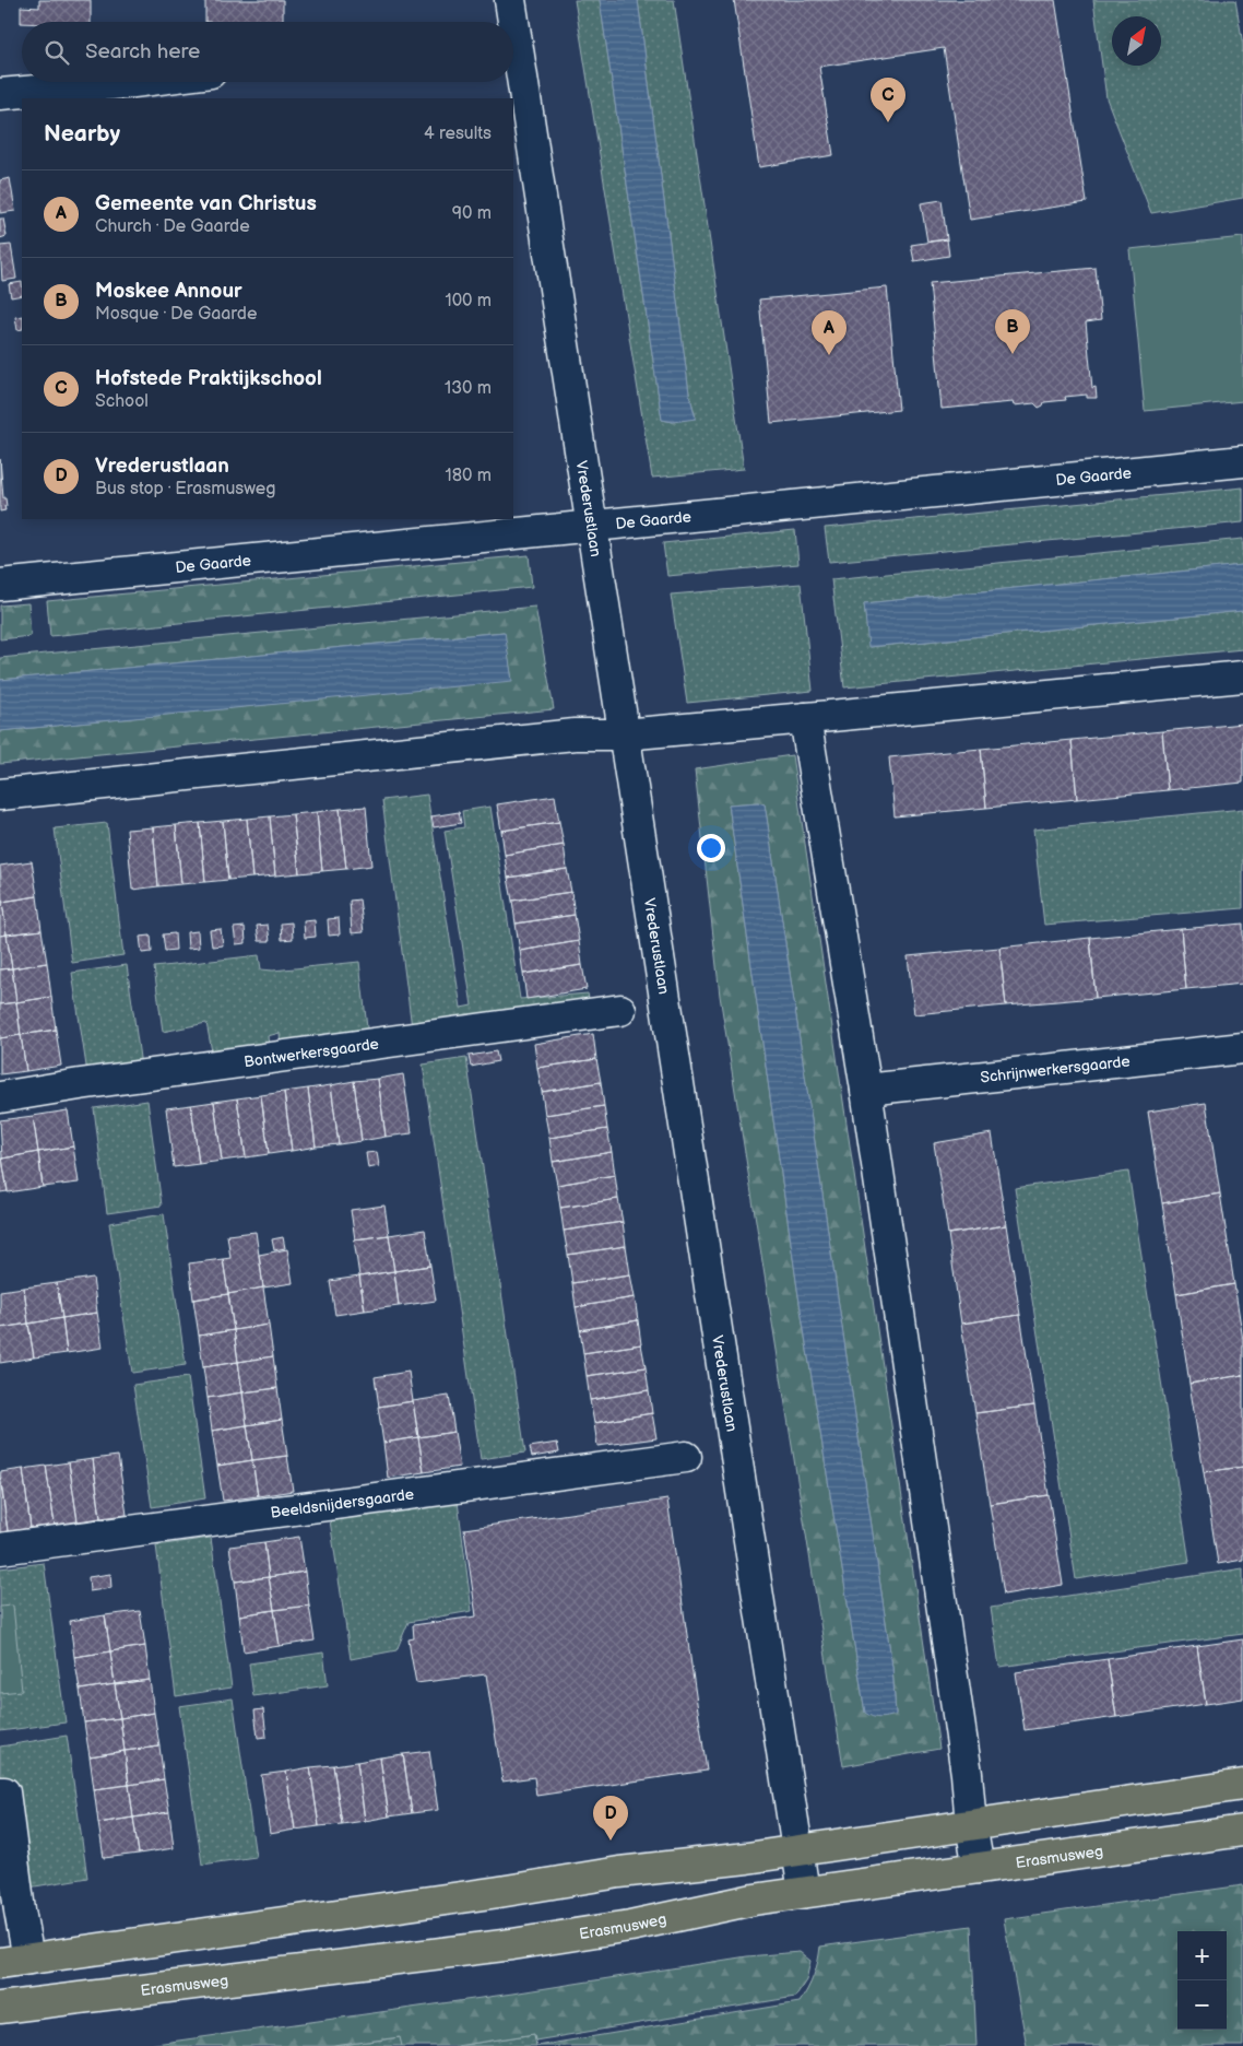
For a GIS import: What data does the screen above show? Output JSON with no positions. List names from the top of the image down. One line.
{"streets":{"main road":["Erasmusweg"],"street":["De Gaarde","Vrederustlaan","Bontwerkersgaarde","Schrijnwerkersgaarde","Beeldsnijdersgaarde"]},"crossings":[["De Gaarde","Vrederustlaan"],["Vrederustlaan","Erasmusweg"]],"north":"top right","page":{"search":"Search here","pins":["C","B","A","D"],"heading":["Nearby","4 results"],"list":[{"mark":"A","name":"Gemeente van Christus","note":"Church · De Gaarde","value":"90 m"},{"mark":"B","name":"Moskee Annour","note":"Mosque · De Gaarde","value":"100 m"},{"mark":"C","name":"Hofstede Praktijkschool","note":"School","value":"130 m"},{"mark":"D","name":"Vrederustlaan","note":"Bus stop · Erasmusweg","value":"180 m"}],"map_buttons":["+","−"]}}
